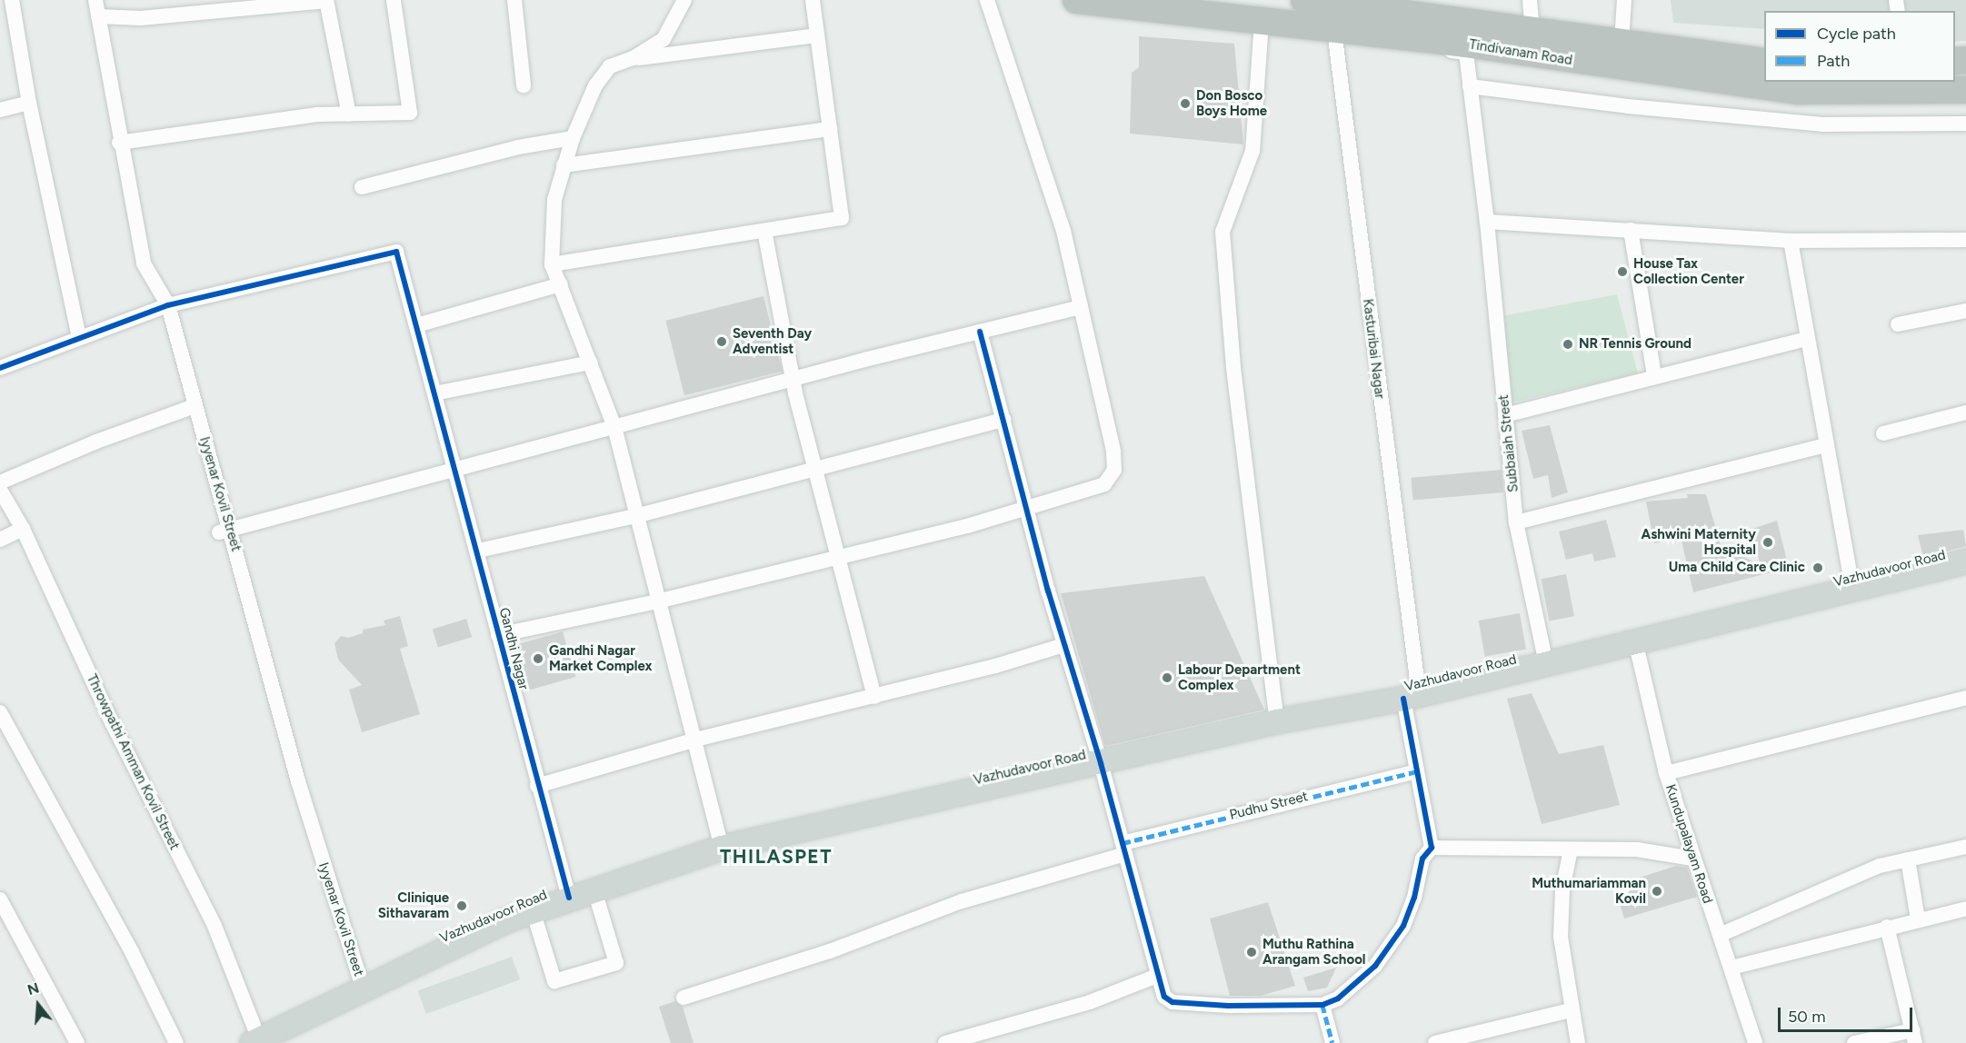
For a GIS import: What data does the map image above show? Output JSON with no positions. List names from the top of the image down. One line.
{"streets":{"highway":["Tindivanam Road"],"main road":["Vazhudavoor Road"],"street":["Kasturibai Nagar","Subbaiah Street","Iyyenar Kovil Street","Gandhi Nagar","Throwpathi Amman Kovil Street","Pudhu Street","Kundupalayam Road"]},"crossings":[["Tindivanam Road","Kasturibai Nagar"],["Tindivanam Road","Subbaiah Street"],["Kasturibai Nagar","Subbaiah Street"],["Kasturibai Nagar","Vazhudavoor Road"],["Kasturibai Nagar","Pudhu Street"],["Subbaiah Street","Vazhudavoor Road"],["Iyyenar Kovil Street","Vazhudavoor Road"],["Iyyenar Kovil Street","Gandhi Nagar"],["Vazhudavoor Road","Gandhi Nagar"],["Vazhudavoor Road","Throwpathi Amman Kovil Street"],["Vazhudavoor Road","Kundupalayam Road"]],"districts":["THILASPET"],"places":["Don Bosco Boys Home","House Tax Collection Center","Seventh Day Adventist","NR Tennis Ground","Ashwini Maternity Hospital","Uma Child Care Clinic","Gandhi Nagar Market Complex","Labour Department Complex","Muthumariamman Kovil","Clinique Sithavaram","Muthu Rathina Arangam School"],"legend":["Cycle path","Path"],"scale_bar":"50 m","north":"top"}
